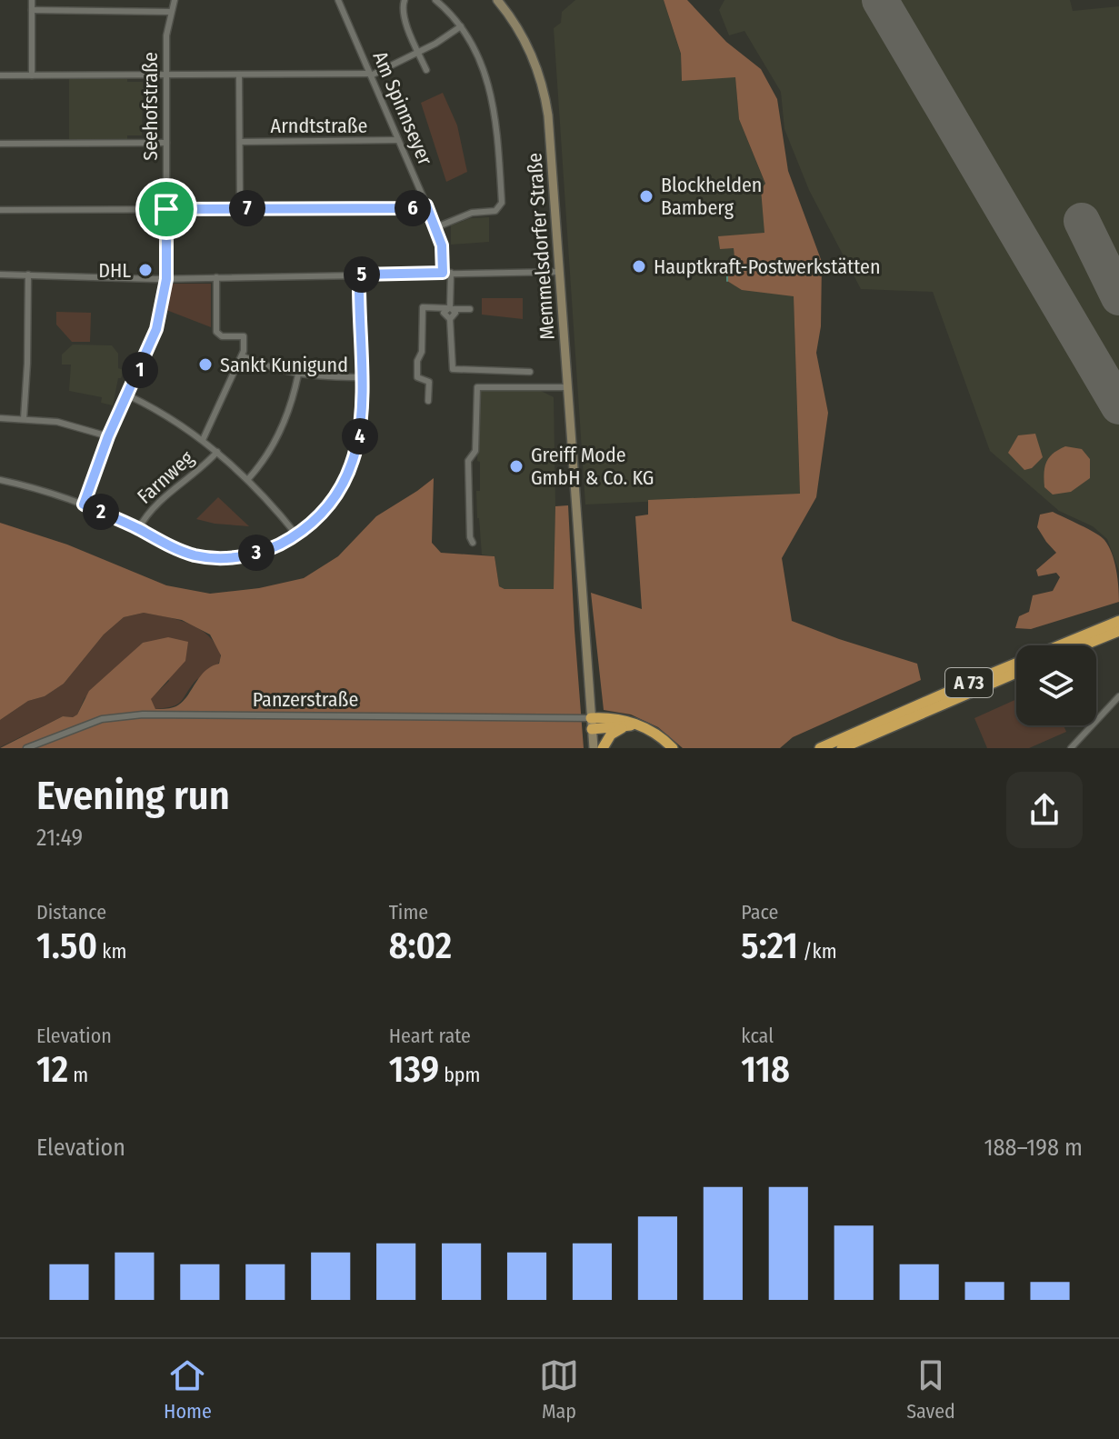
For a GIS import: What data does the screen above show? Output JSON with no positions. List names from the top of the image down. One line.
{"streets":{"highway":["A 73"],"main road":["Memmelsdorfer Straße"],"street":["Seehofstraße","Am Spinnseyer","Arndtstraße","Farnweg","Panzerstraße"]},"crossings":[["Am Spinnseyer","Arndtstraße"],["Memmelsdorfer Straße","Panzerstraße"]],"places":["Blockhelden Bamberg","Hauptkraft-Postwerkstätten","DHL","Sankt Kunigund","Greiff Mode GmbH & Co. KG"],"page":{"pins":["6","7","5","1","4","2","3"],"heading":["Evening run","21:49"],"stats":[["Distance","1.50 km"],["Time","8:02"],["Pace","5:21 /km"],["Elevation","12 m"],["Heart rate","139 bpm"],["kcal","118"]],"chart":["Elevation","188–198 m"],"tabs":["Home","Map","Saved"]}}
